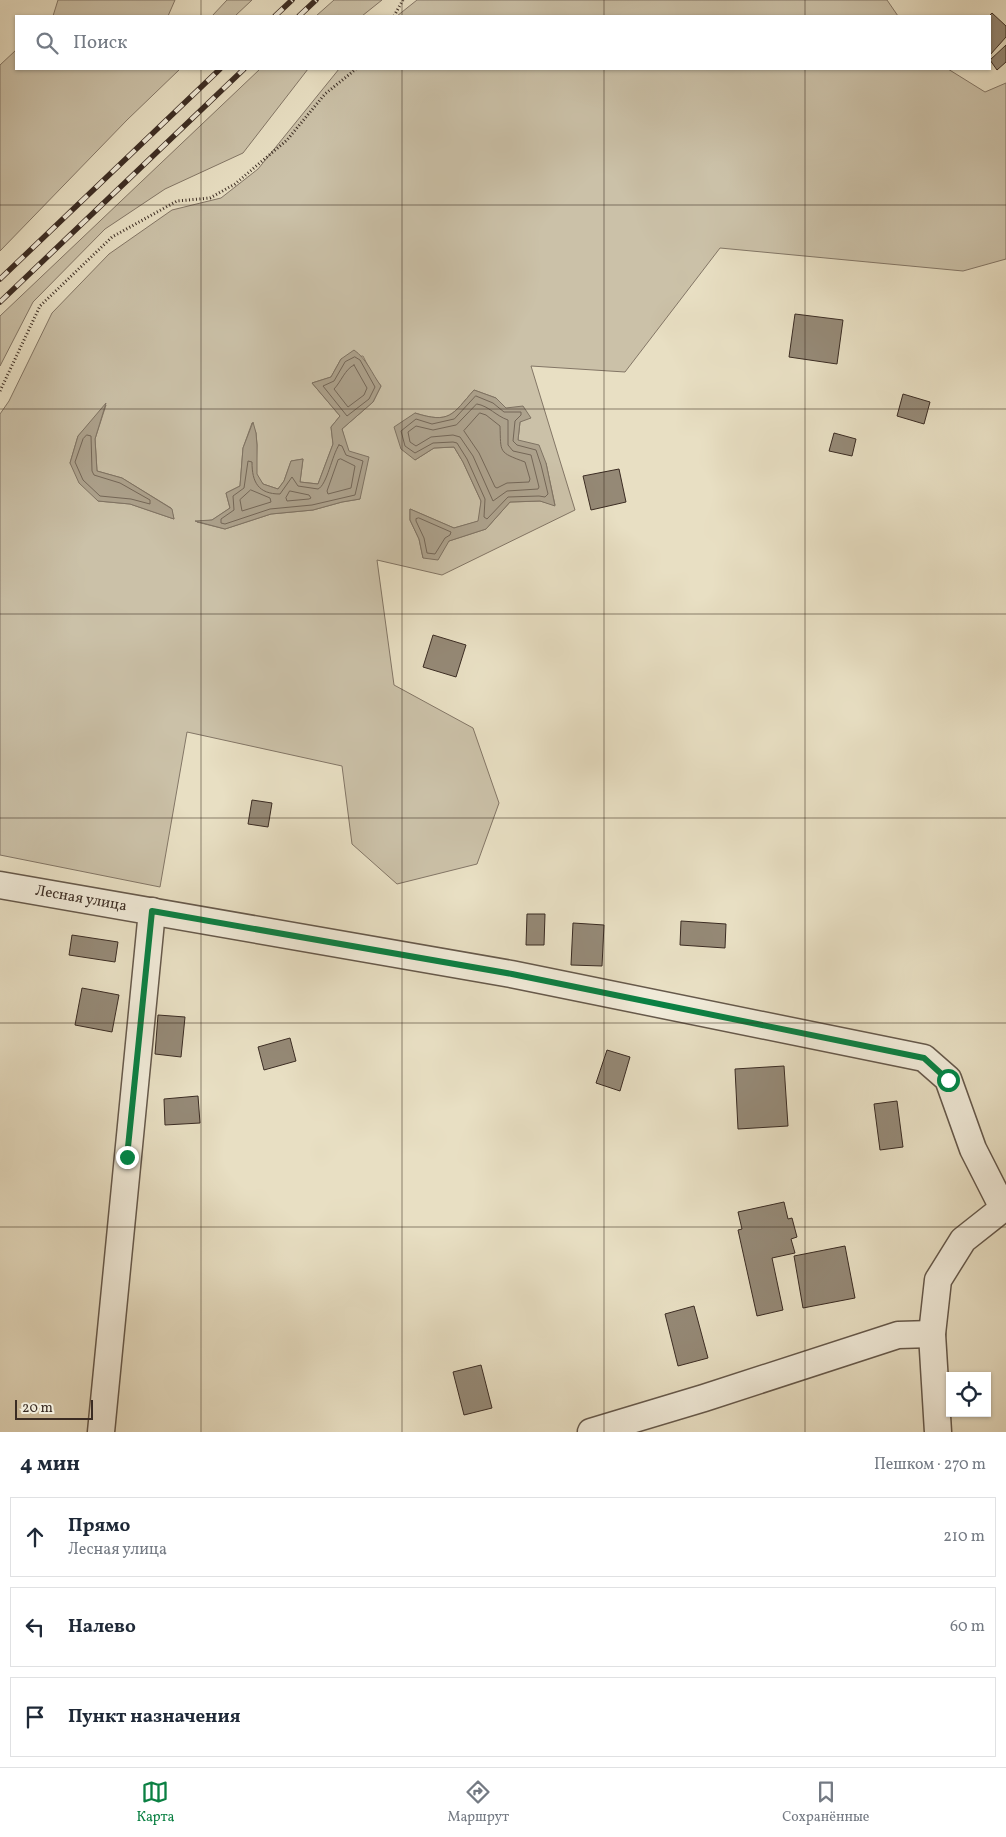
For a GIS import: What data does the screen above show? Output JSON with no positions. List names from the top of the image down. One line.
{"streets":{"street":["Лесная улица"]},"scale_bar":"20 m","page":{"search":"Поиск","scale":"20 m","heading":["4 мин","Пешком · 270 m"],"list":[["Прямо","Лесная улица","210 m"],["Налево","60 m"],"Пункт назначения"],"nav":["Карта","Маршрут","Сохранённые"]}}
